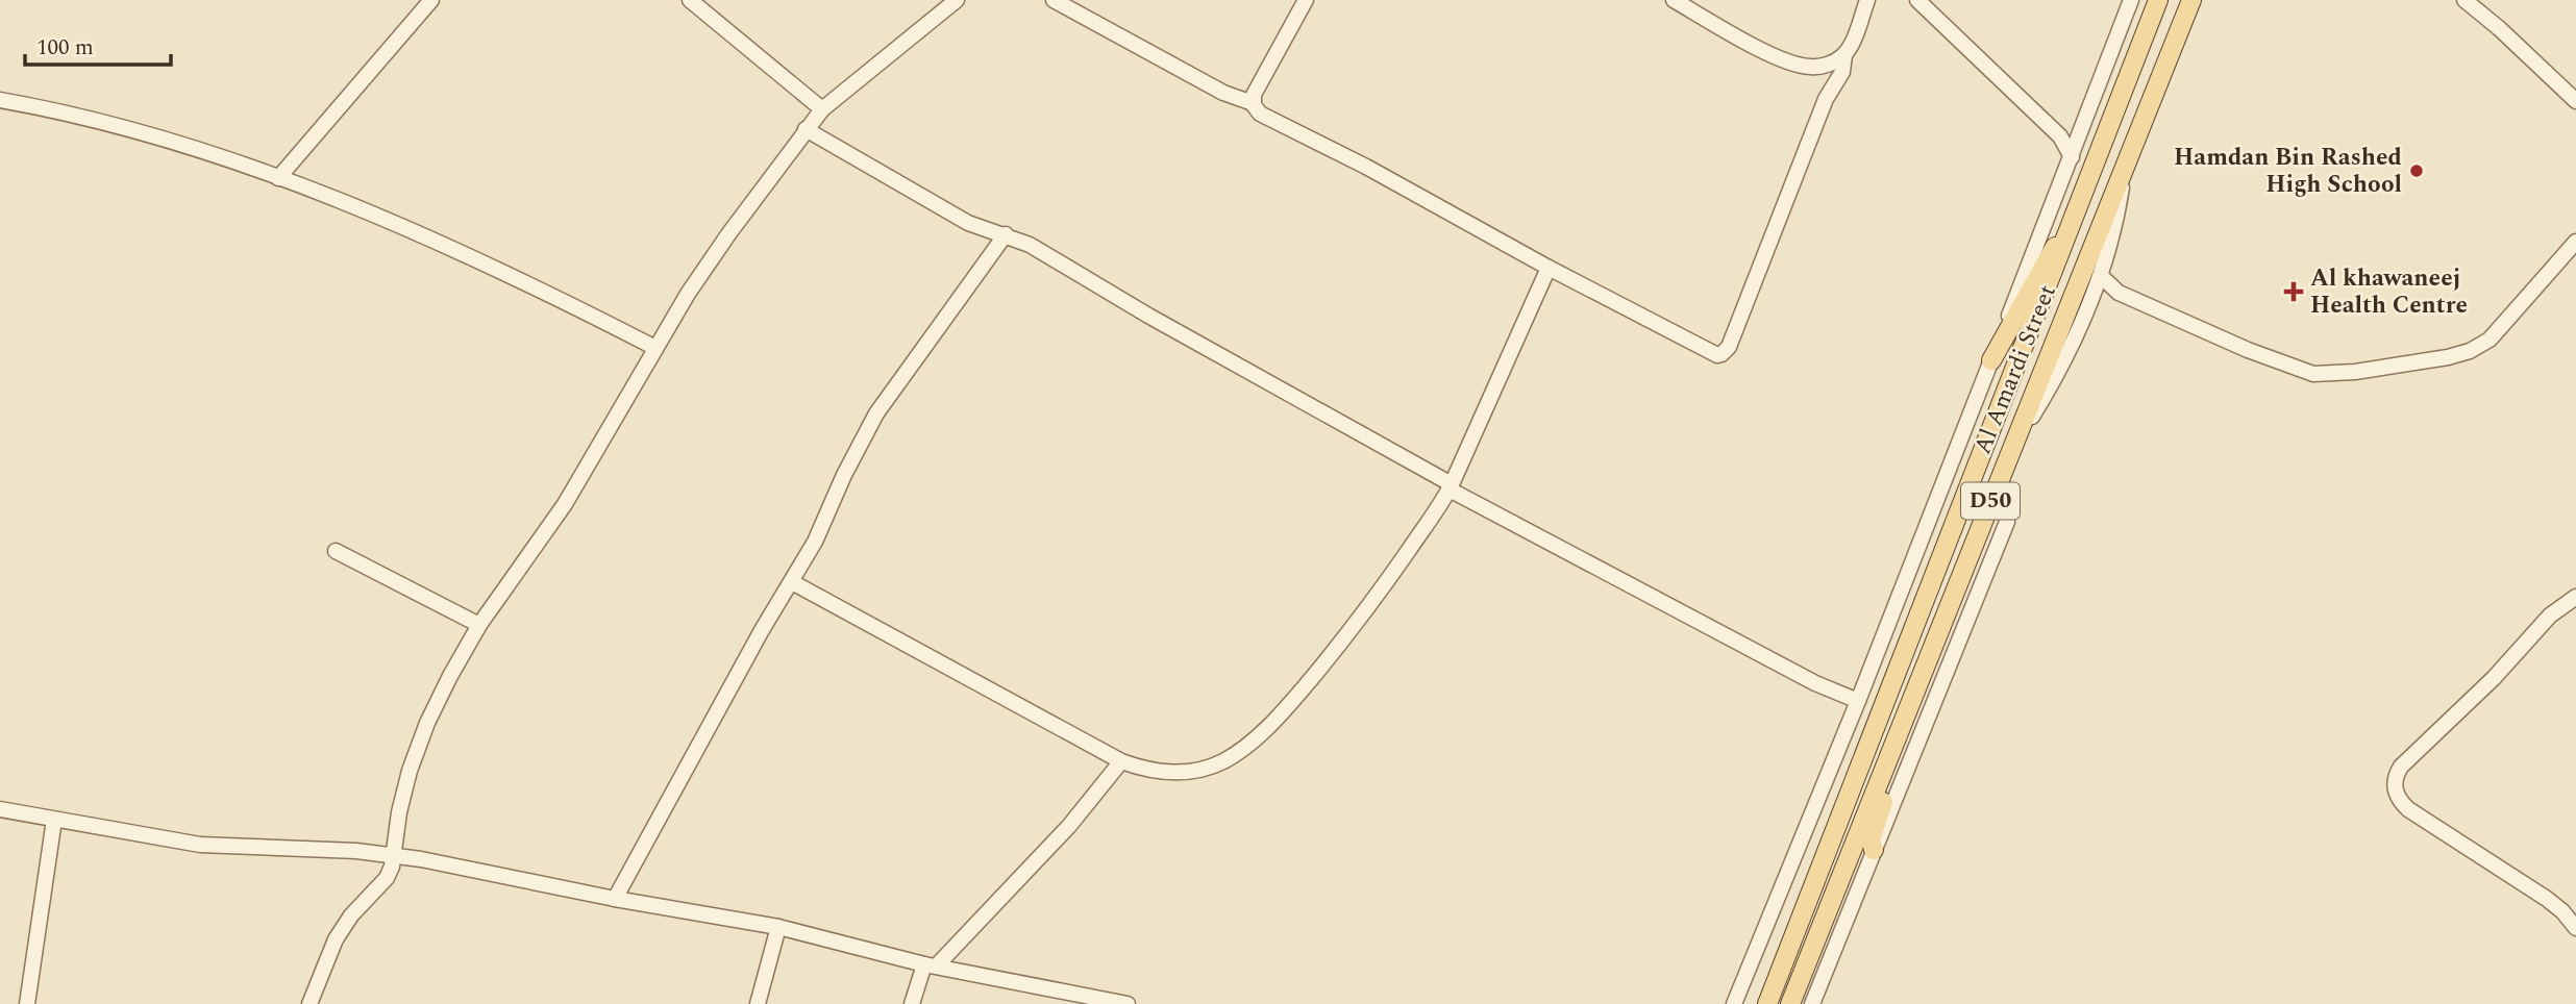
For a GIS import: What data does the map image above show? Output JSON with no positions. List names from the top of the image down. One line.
{"streets":{"main road":["Al Amardi Street","D50"]},"places":{"other":["Hamdan Bin Rashed High School"],"health":["Al khawaneej Health Centre"]},"scale_bar":"100 m"}
